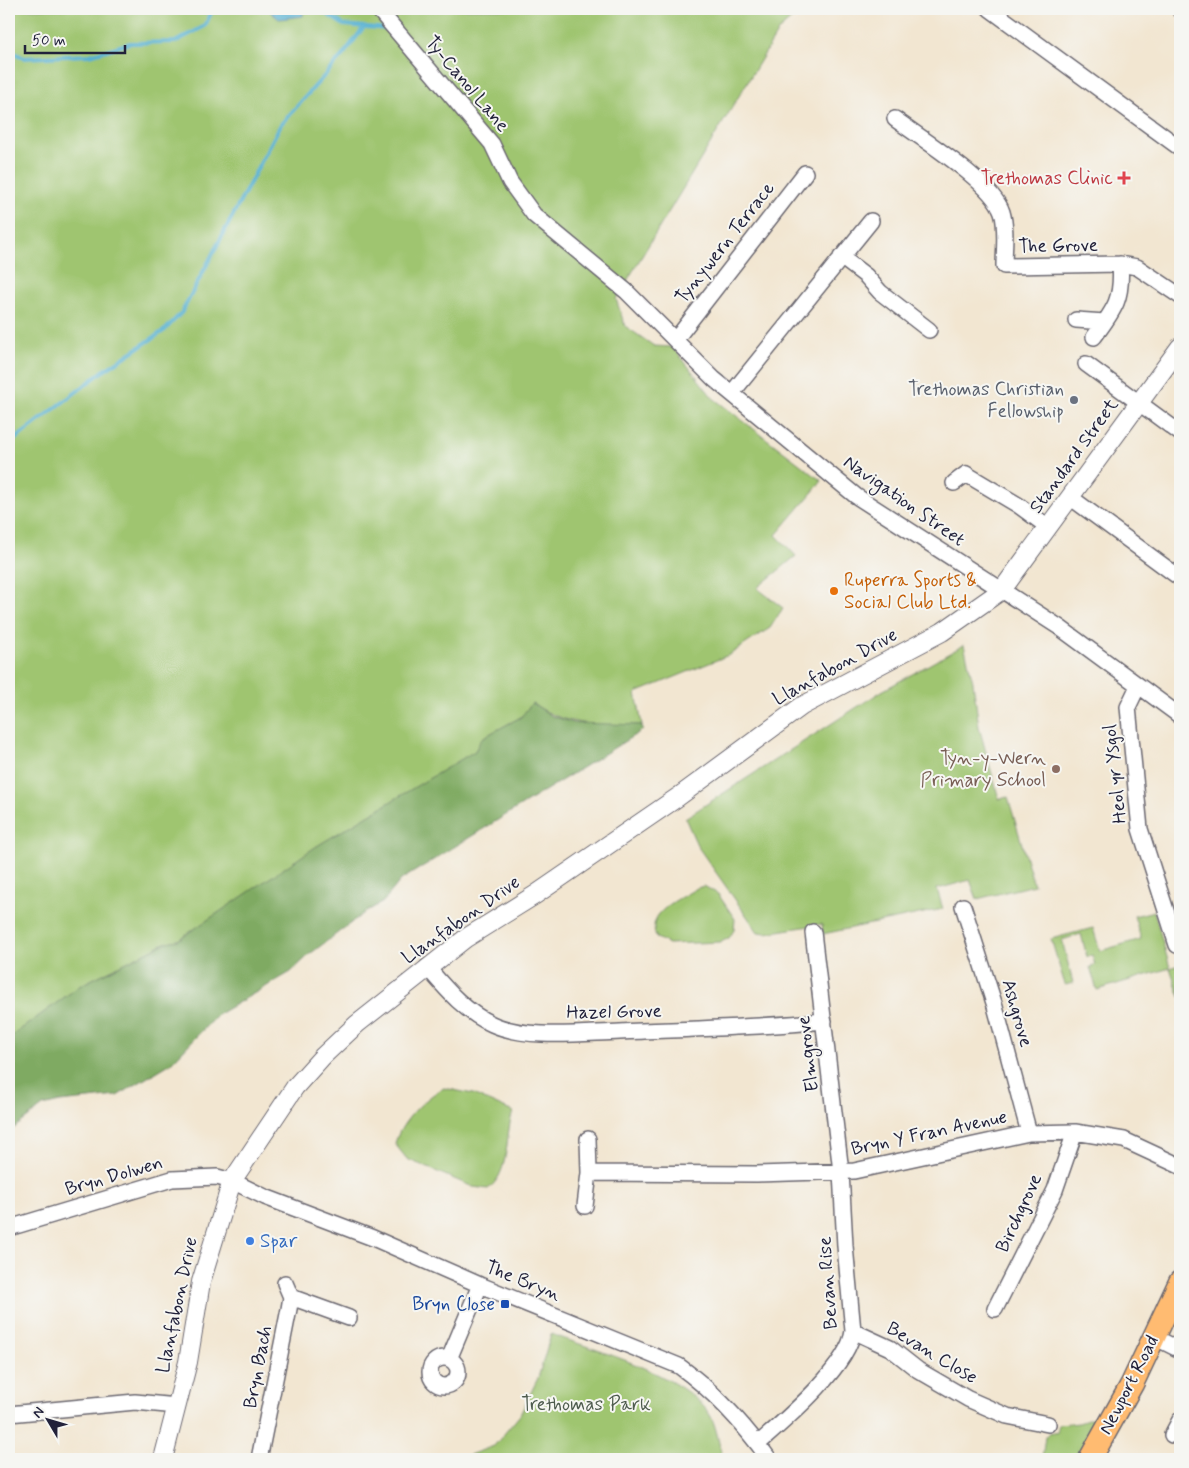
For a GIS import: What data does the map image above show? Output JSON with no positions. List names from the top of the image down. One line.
{"streets":{"main road":["Newport Road"],"street":["Ty-Canol Lane","Tynywern Terrace","The Grove","Standard Street","Navigation Street","Llanfabon Drive","Heol yr Ysgol","Hazel Grove","Ashgrove","Elmgrove","Bryn Y Fran Avenue","Bryn Dolwen","Birchgrove","The Bryn","Bevan Rise","Bevan Close","Bryn Bach"]},"crossings":[["Ty-Canol Lane","Navigation Street"],["Tynywern Terrace","Navigation Street"],["Standard Street","Navigation Street"],["Standard Street","Llanfabon Drive"],["Navigation Street","Llanfabon Drive"],["Navigation Street","Heol yr Ysgol"],["Llanfabon Drive","Hazel Grove"],["Llanfabon Drive","Bryn Dolwen"],["Llanfabon Drive","The Bryn"],["Hazel Grove","Elmgrove"],["Ashgrove","Bryn Y Fran Avenue"],["Elmgrove","Bryn Y Fran Avenue"],["Elmgrove","Bevan Rise"],["Bryn Y Fran Avenue","Birchgrove"],["Bryn Y Fran Avenue","Bevan Rise"],["Bryn Dolwen","The Bryn"],["The Bryn","Bevan Rise"],["Bevan Rise","Bevan Close"]],"parks":["Trethomas Park"],"places":{"health":["Trethomas Clinic"],"other":["Trethomas Christian Fellowship","Ruperra Sports & Social Club Ltd.","Tyn-y-Wern Primary School","Spar"],"transit":["Bryn Close"]},"scale_bar":"50 m","north":"top left"}
